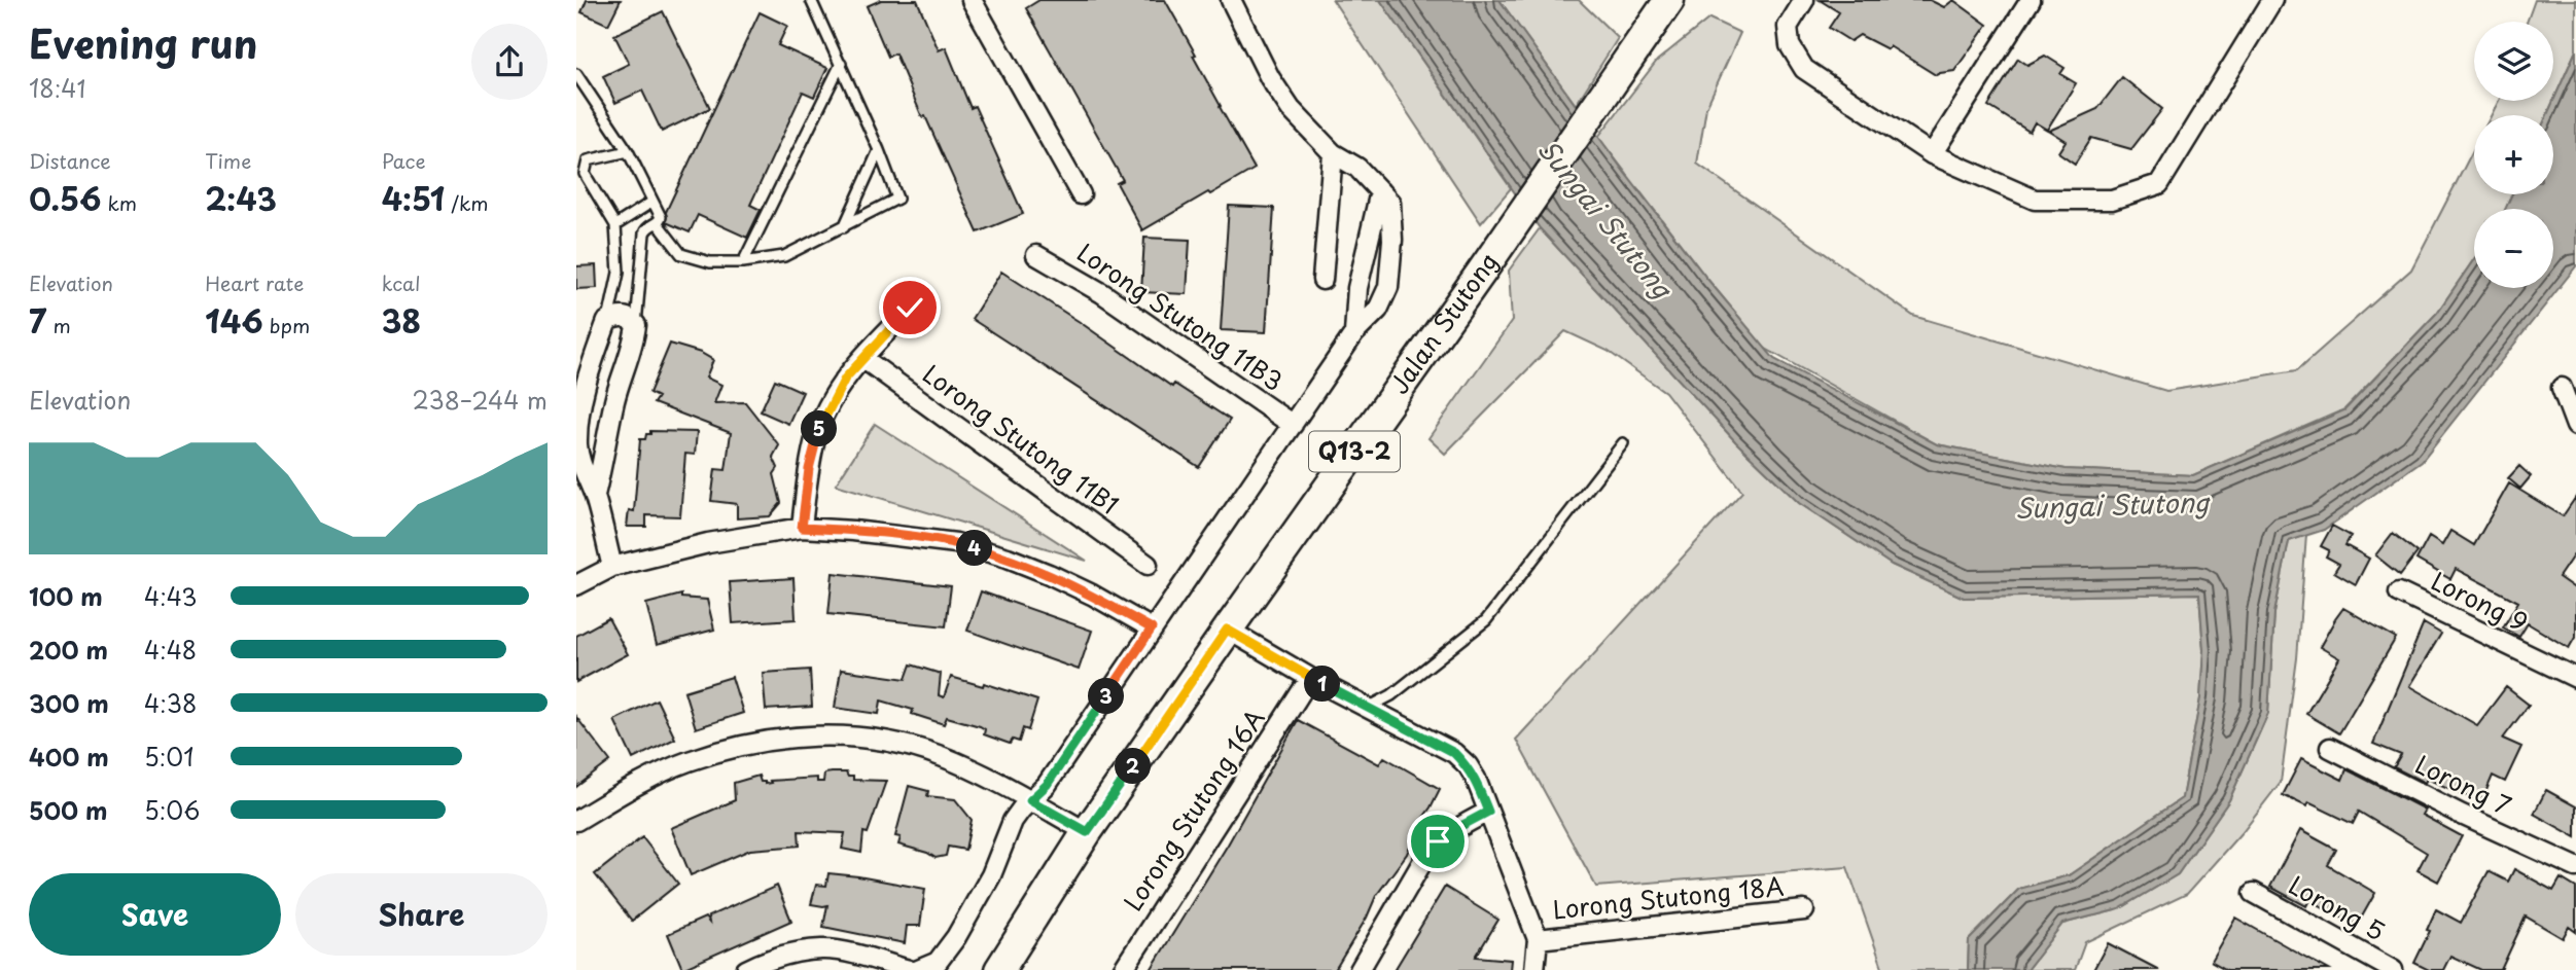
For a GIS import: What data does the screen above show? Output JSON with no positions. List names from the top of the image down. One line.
{"streets":{"main road":["Jalan Stutong","Q13-2"],"street":["Lorong Stutong 11B3","Lorong Stutong 11B1","Lorong 9","Lorong 7","Lorong Stutong 16A","Lorong Stutong 18A","Lorong 5"]},"water":["Sungai Stutong"],"page":{"heading":["Evening run","18:41"],"map_buttons":["+","−"],"stats":[["Distance","0.56 km"],["Time","2:43"],["Pace","4:51 /km"],["Elevation","7 m"],["Heart rate","146 bpm"],["kcal","38"]],"chart":["Elevation","238–244 m"],"pins":["5","4","1","3","2"],"list":[{"name":"100 m","note":"4:43"},{"name":"200 m","note":"4:48"},{"name":"300 m","note":"4:38"},{"name":"400 m","note":"5:01"},{"name":"500 m","note":"5:06"}],"buttons":["Save","Share"]}}
